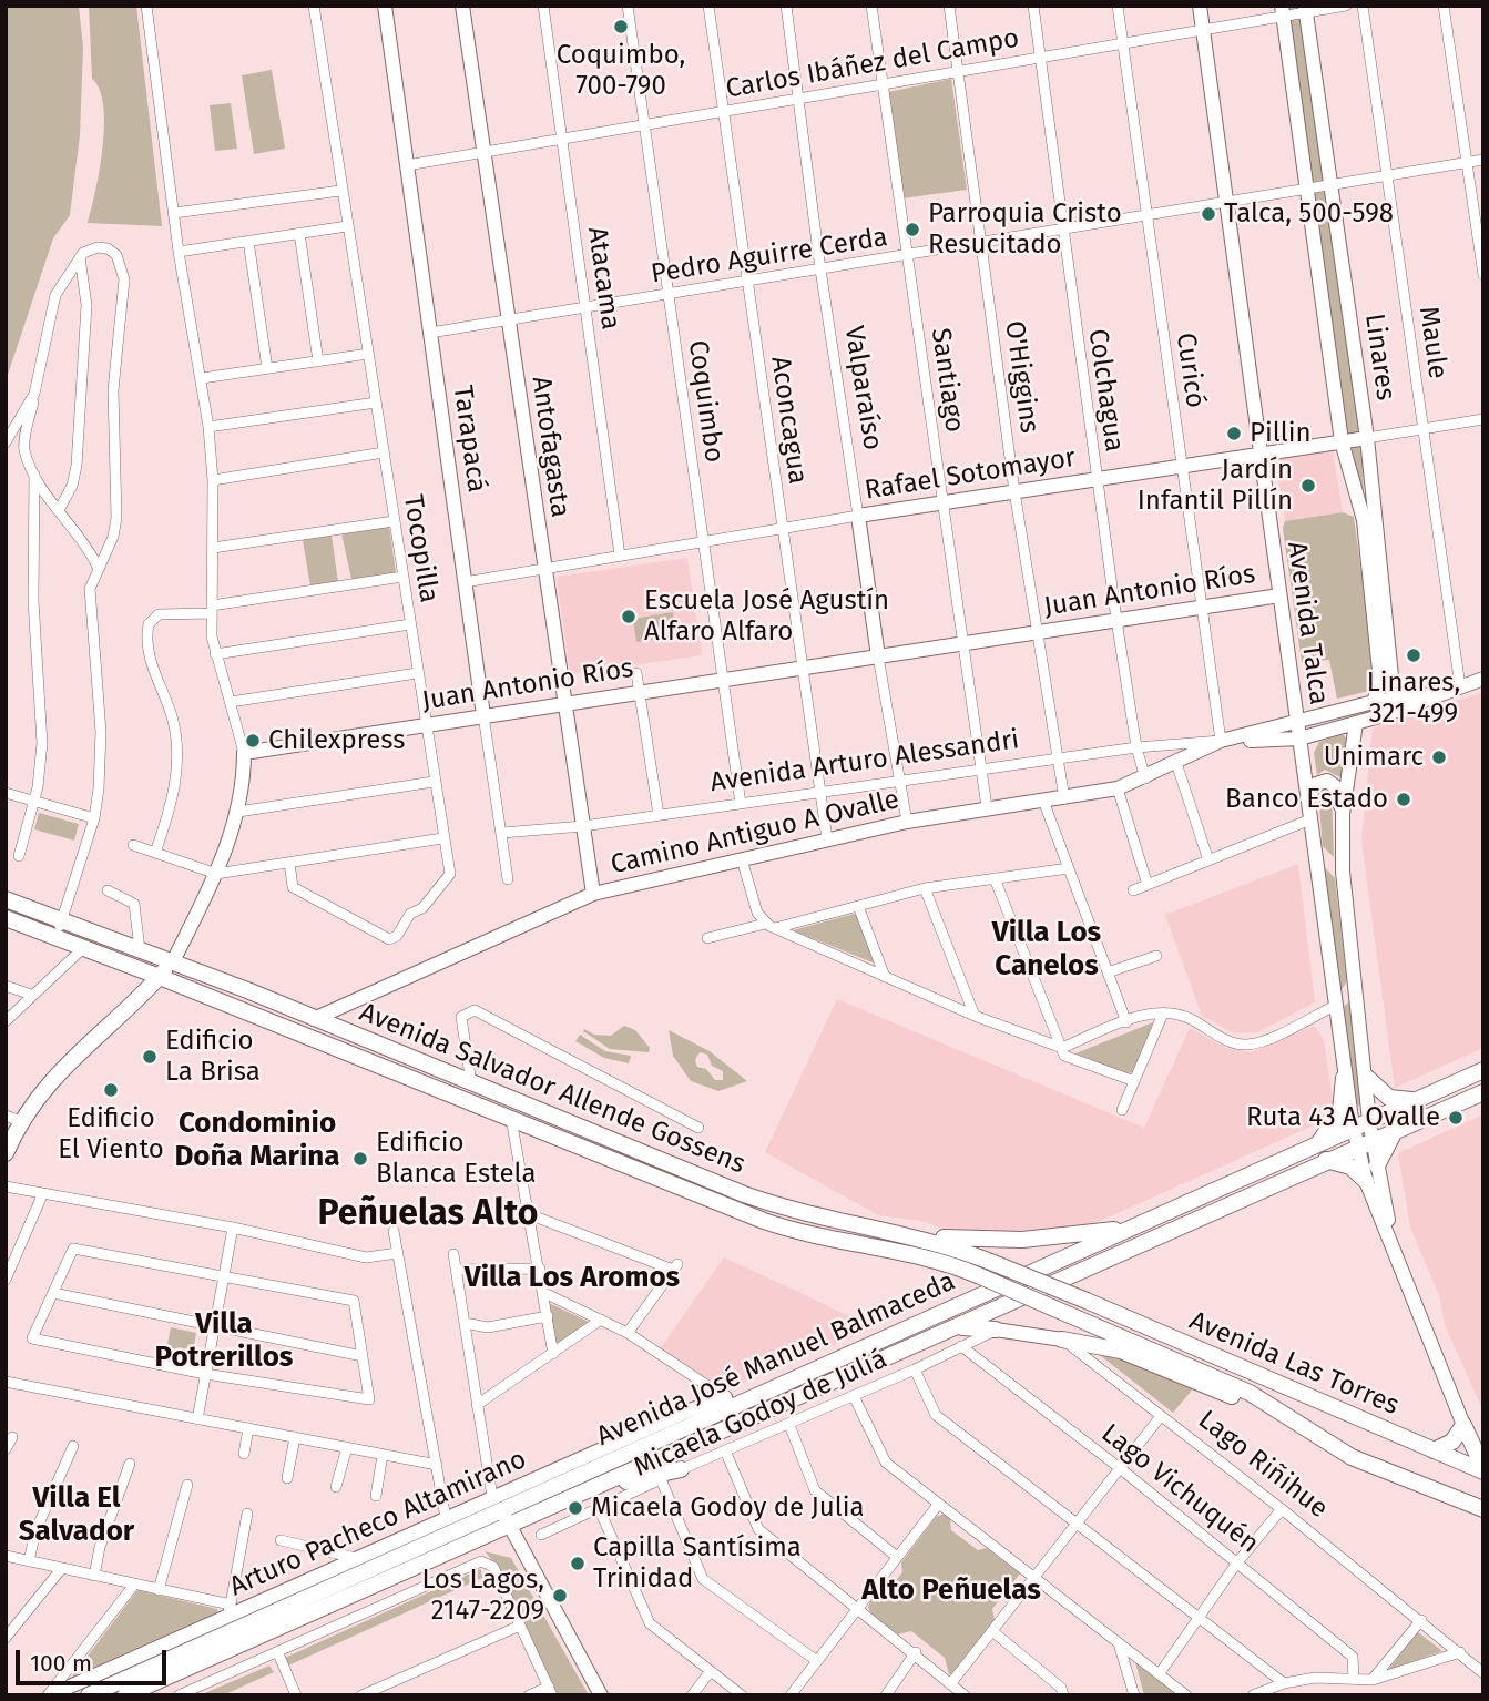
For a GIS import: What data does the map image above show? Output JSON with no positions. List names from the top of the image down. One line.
{"streets":{"main road":["Linares","Valparaíso","Tarapacá","Antofagasta","Rafael Sotomayor","Juan Antonio Ríos","Avenida Talca","Avenida Arturo Alessandri","Camino Antiguo A Ovalle","Avenida Salvador Allende Gossens","Avenida José Manuel Balmaceda","Avenida Las Torres","Lago Riñihue","Arturo Pacheco Altamirano"],"street":["Carlos Ibáñez del Campo","Pedro Aguirre Cerda","Atacama","Maule","Curicó","O'Higgins","Santiago","Colchagua","Coquimbo","Aconcagua","Tocopilla","Micaela Godoy de Juliá","Lago Vichuquén"]},"crossings":[["Carlos Ibáñez del Campo","Atacama"],["Carlos Ibáñez del Campo","Linares"],["Carlos Ibáñez del Campo","Curicó"],["Carlos Ibáñez del Campo","O'Higgins"],["Carlos Ibáñez del Campo","Santiago"],["Carlos Ibáñez del Campo","Valparaíso"],["Carlos Ibáñez del Campo","Colchagua"],["Carlos Ibáñez del Campo","Coquimbo"],["Carlos Ibáñez del Campo","Aconcagua"],["Carlos Ibáñez del Campo","Tarapacá"],["Carlos Ibáñez del Campo","Antofagasta"],["Carlos Ibáñez del Campo","Avenida Talca"],["Pedro Aguirre Cerda","Atacama"],["Pedro Aguirre Cerda","Maule"],["Pedro Aguirre Cerda","Linares"],["Pedro Aguirre Cerda","Curicó"],["Pedro Aguirre Cerda","O'Higgins"],["Pedro Aguirre Cerda","Santiago"],["Pedro Aguirre Cerda","Valparaíso"],["Pedro Aguirre Cerda","Colchagua"],["Pedro Aguirre Cerda","Coquimbo"],["Pedro Aguirre Cerda","Aconcagua"],["Pedro Aguirre Cerda","Tarapacá"],["Pedro Aguirre Cerda","Antofagasta"],["Pedro Aguirre Cerda","Avenida Talca"],["Atacama","Rafael Sotomayor"],["Maule","Rafael Sotomayor"],["Maule","Avenida Arturo Alessandri"],["Linares","Rafael Sotomayor"],["Linares","Avenida Arturo Alessandri"],["Curicó","Rafael Sotomayor"],["Curicó","Juan Antonio Ríos"],["Curicó","Avenida Arturo Alessandri"],["Curicó","Camino Antiguo A Ovalle"],["O'Higgins","Rafael Sotomayor"],["O'Higgins","Juan Antonio Ríos"],["O'Higgins","Avenida Arturo Alessandri"],["O'Higgins","Camino Antiguo A Ovalle"],["Santiago","Rafael Sotomayor"],["Santiago","Juan Antonio Ríos"],["Santiago","Avenida Arturo Alessandri"],["Santiago","Camino Antiguo A Ovalle"],["Valparaíso","Rafael Sotomayor"],["Valparaíso","Juan Antonio Ríos"],["Valparaíso","Avenida Arturo Alessandri"],["Valparaíso","Camino Antiguo A Ovalle"],["Colchagua","Rafael Sotomayor"],["Colchagua","Juan Antonio Ríos"],["Colchagua","Avenida Arturo Alessandri"],["Colchagua","Camino Antiguo A Ovalle"],["Coquimbo","Rafael Sotomayor"],["Coquimbo","Juan Antonio Ríos"],["Coquimbo","Avenida Arturo Alessandri"],["Aconcagua","Rafael Sotomayor"],["Aconcagua","Juan Antonio Ríos"],["Aconcagua","Avenida Arturo Alessandri"],["Aconcagua","Camino Antiguo A Ovalle"],["Tarapacá","Rafael Sotomayor"],["Tarapacá","Juan Antonio Ríos"],["Tarapacá","Avenida Arturo Alessandri"],["Antofagasta","Rafael Sotomayor"],["Antofagasta","Juan Antonio Ríos"],["Antofagasta","Avenida Arturo Alessandri"],["Antofagasta","Camino Antiguo A Ovalle"],["Rafael Sotomayor","Avenida Talca"],["Tocopilla","Juan Antonio Ríos"],["Juan Antonio Ríos","Avenida Talca"],["Avenida Talca","Avenida Arturo Alessandri"],["Avenida Talca","Avenida José Manuel Balmaceda"],["Avenida Arturo Alessandri","Camino Antiguo A Ovalle"],["Camino Antiguo A Ovalle","Avenida Salvador Allende Gossens"],["Avenida Salvador Allende Gossens","Avenida Las Torres"],["Avenida José Manuel Balmaceda","Arturo Pacheco Altamirano"],["Micaela Godoy de Juliá","Lago Riñihue"],["Micaela Godoy de Juliá","Lago Vichuquén"]],"districts":["Villa Los Canelos","Condominio Doña Marina","Peñuelas Alto","Villa Los Aromos","Villa Potrerillos","Villa El Salvador","Alto Peñuelas"],"places":["Coquimbo, 700-790","Talca, 500-598","Parroquia Cristo Resucitado","Pillin","Jardín Infantil Pillín","Escuela José Agustín Alfaro Alfaro","Linares, 321-499","Chilexpress","Unimarc","Banco Estado","Edificio La Brisa","Edificio El Viento","Ruta 43 A Ovalle","Edificio Blanca Estela","Micaela Godoy de Julia","Capilla Santísima Trinidad","Los Lagos, 2147-2209"],"scale_bar":"100 m"}
